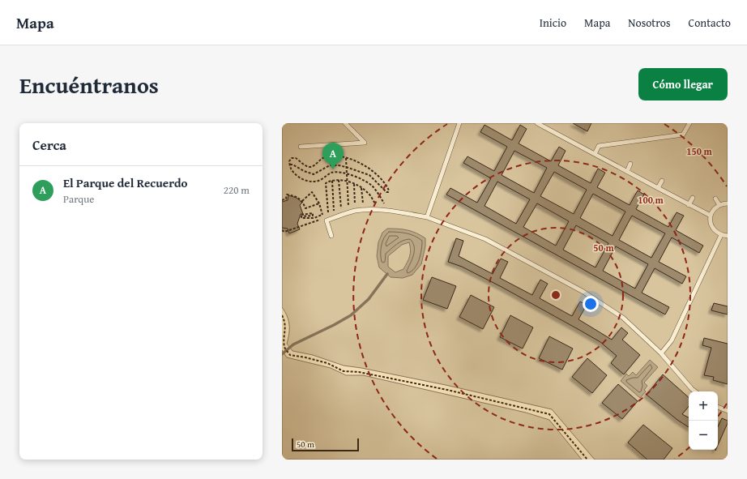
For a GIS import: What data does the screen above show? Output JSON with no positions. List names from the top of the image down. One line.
{"scale_bar":"50 m","page":{"header":"Mapa","nav":["Inicio","Mapa","Nosotros","Contacto"],"title":"Encuéntranos","buttons":"Cómo llegar","heading":"Cerca","pins":"A","list":[{"mark":"A","name":"El Parque del Recuerdo","note":"Parque","value":"220 m"}],"map_buttons":["+","−"],"scale":"50 m"},"rings":["150 m","100 m","50 m"]}
